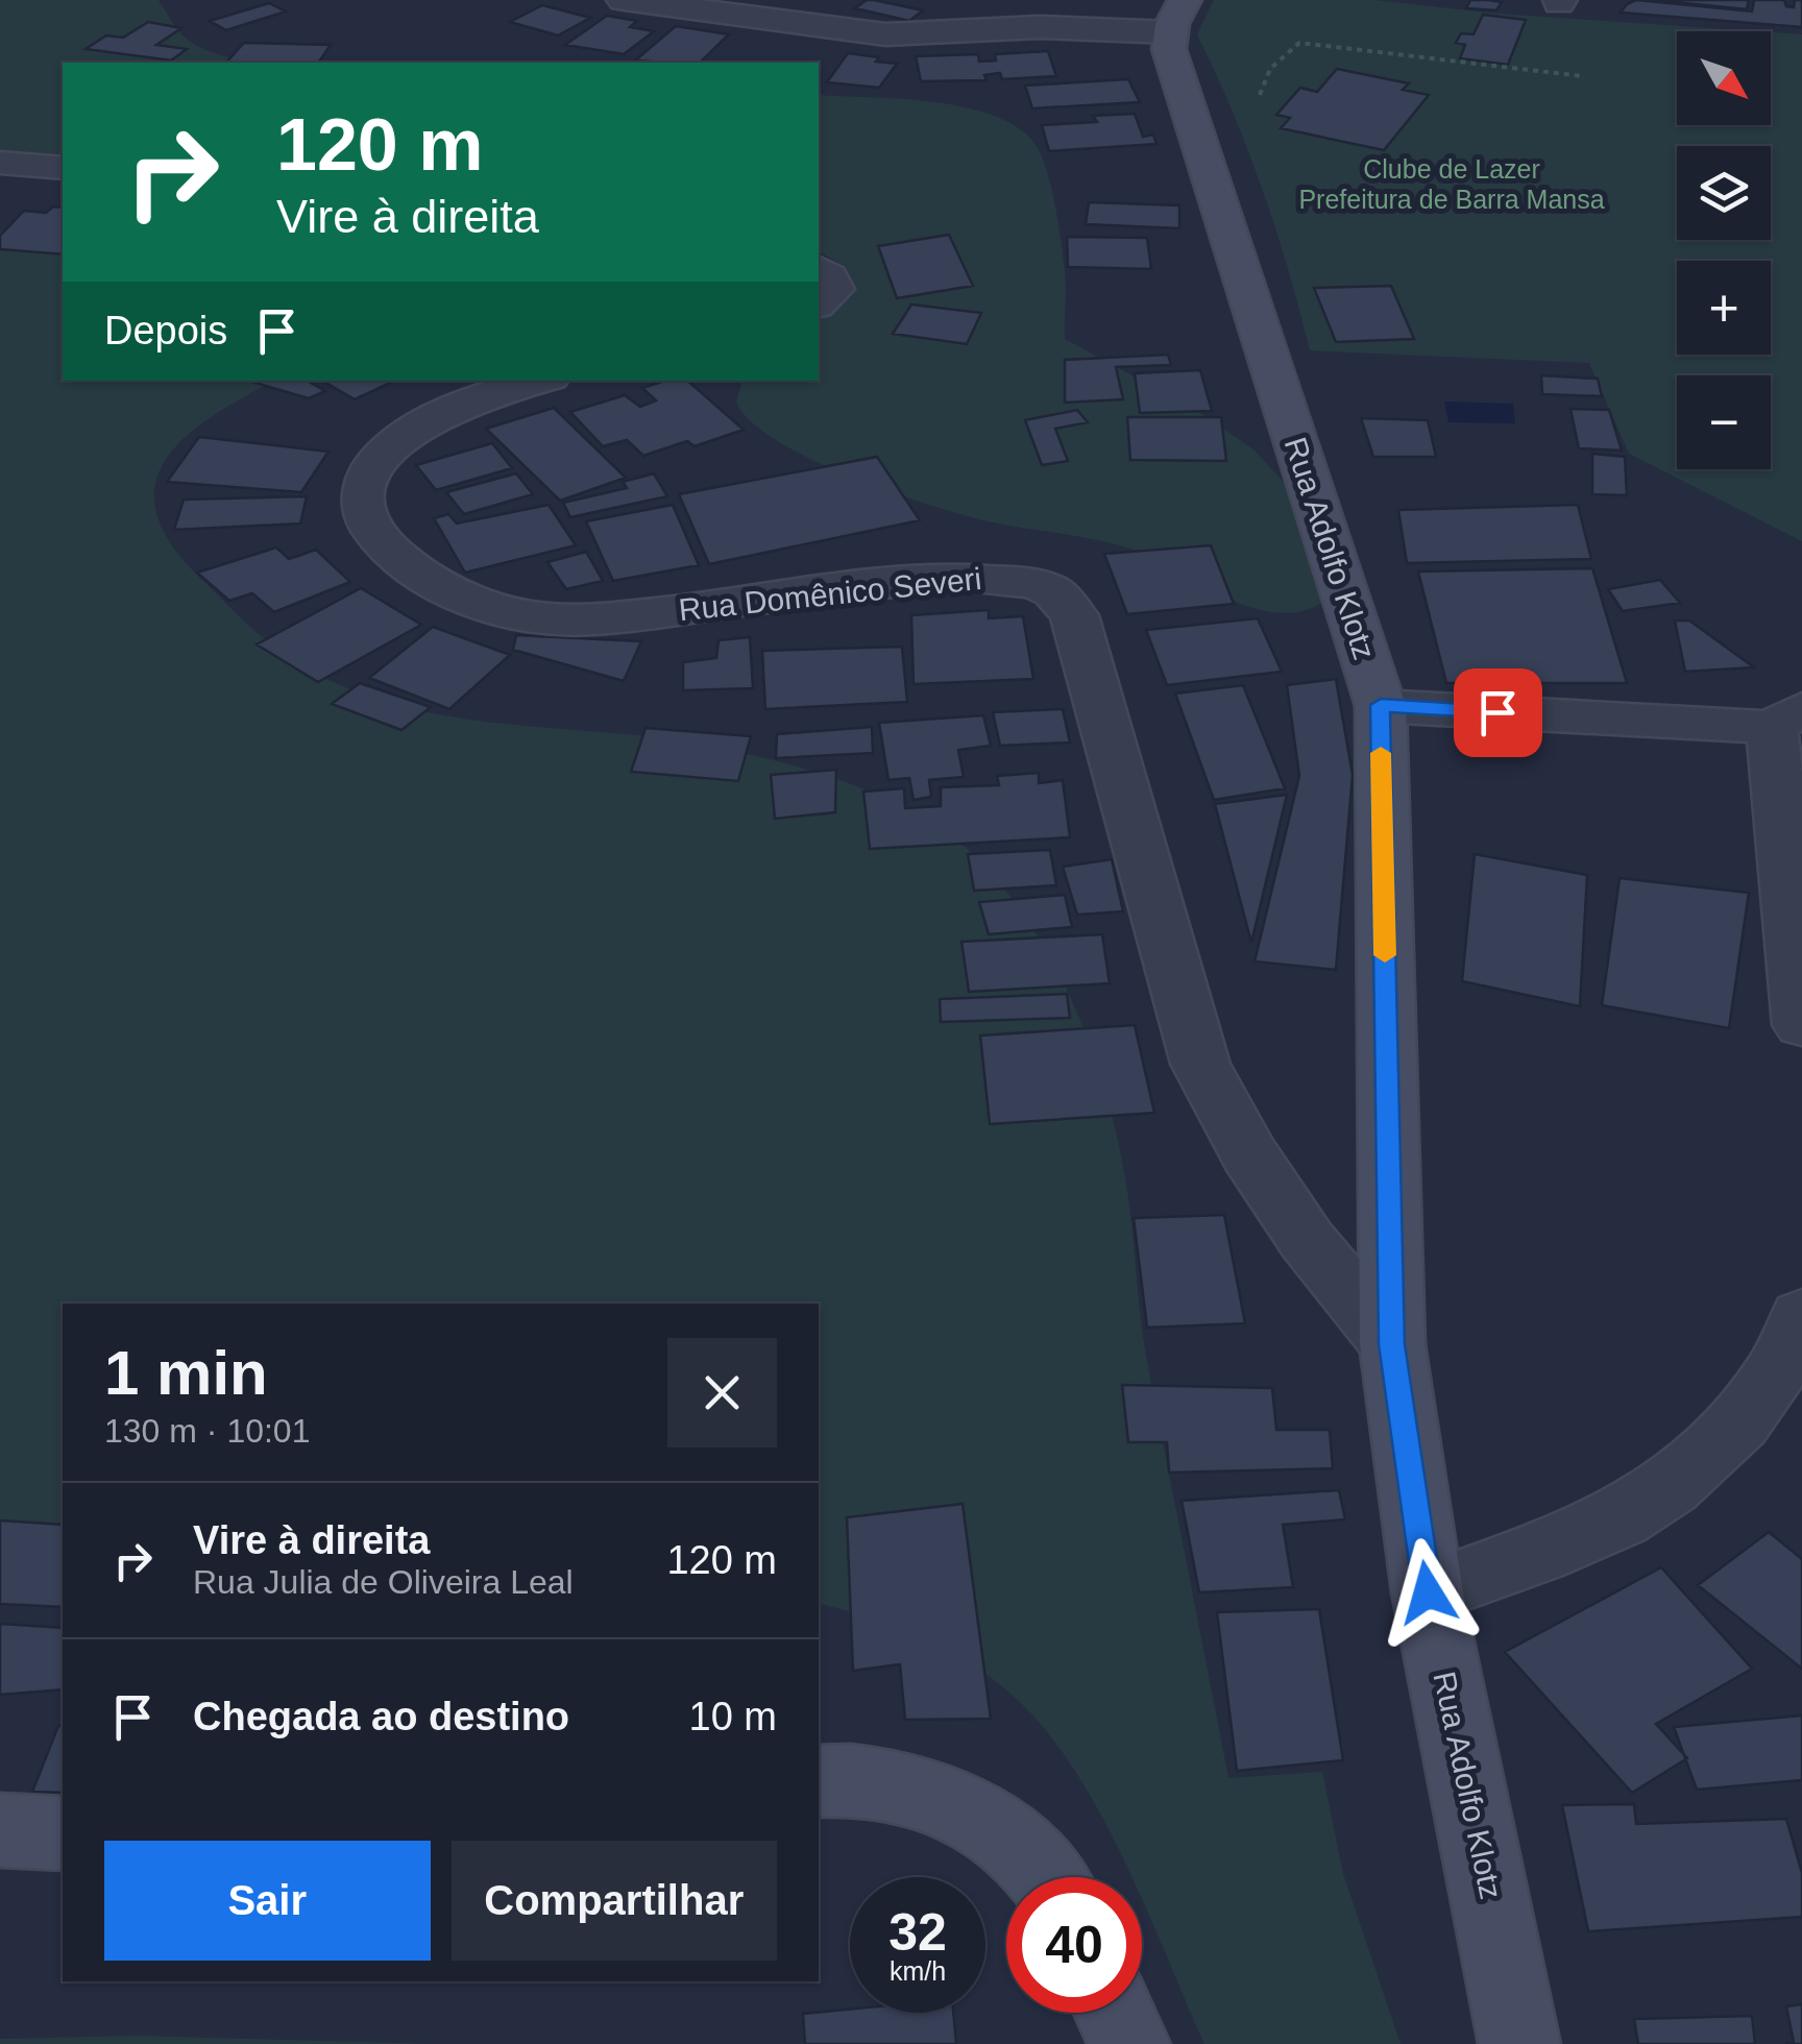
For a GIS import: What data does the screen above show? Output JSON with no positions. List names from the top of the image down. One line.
{"streets":{"street":["Rua Adolfo Klotz","Rua Domênico Severi"]},"crossings":[["Rua Adolfo Klotz","Rua Domênico Severi"]],"parks":["Clube de Lazer Prefeitura de Barra Mansa"],"north":"bottom right","page":{"map_buttons":["+","−"],"turn":["120 m","Vire à direita"],"then":"Depois","heading":["1 min","130 m · 10:01"],"list":[{"name":"Vire à direita","note":"Rua Julia de Oliveira Leal","value":"120 m"},{"name":"Chegada ao destino","value":"10 m"}],"buttons":["Sair","Compartilhar"],"speed":"32 km/h","limit":"40"}}
